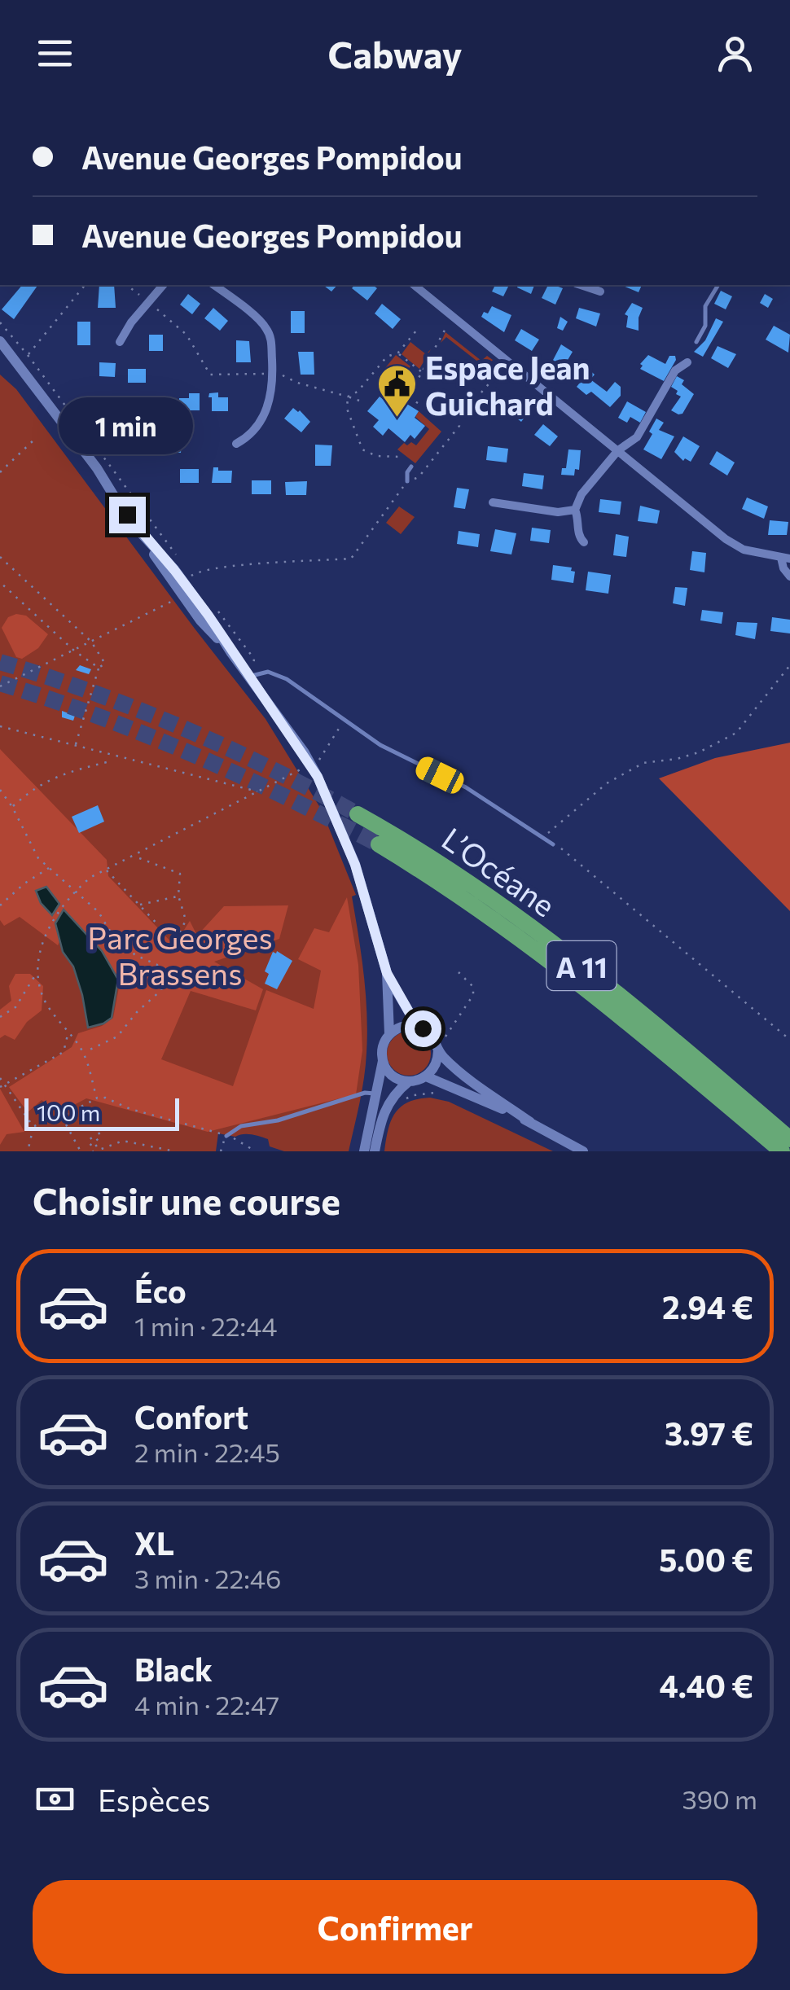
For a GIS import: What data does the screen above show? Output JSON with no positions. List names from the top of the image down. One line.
{"streets":{"highway":["L’Océane","A 11"]},"parks":["Parc Georges Brassens"],"places":{"public building":["Espace Jean Guichard"]},"scale_bar":"100 m","page":{"header":"Cabway","banner":["Avenue Georges Pompidou","Avenue Georges Pompidou"],"bubble":"1 min","scale":"100 m","heading":"Choisir une course","list":[{"name":"Éco","note":"1 min · 22:44","value":"2.94 €"},{"name":"Confort","note":"2 min · 22:45","value":"3.97 €"},{"name":"XL","note":"3 min · 22:46","value":"5.00 €"},{"name":"Black","note":"4 min · 22:47","value":"4.40 €"}],"pay":["Espèces","390 m"],"buttons":"Confirmer"}}
